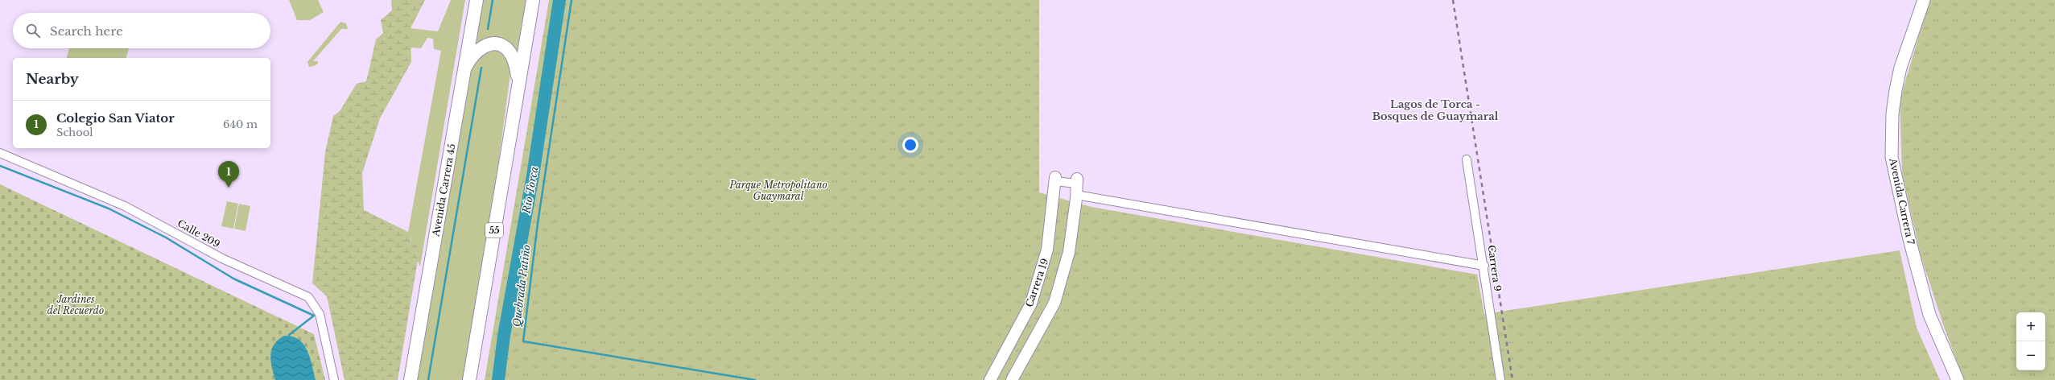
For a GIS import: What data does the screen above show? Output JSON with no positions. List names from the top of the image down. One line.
{"streets":{"highway":["Avenida Carrera 45","55"],"main road":["Avenida Carrera 7","Carrera 19"],"street":["Calle 209","Carrera 9"]},"districts":["Lagos de Torca - Bosques de Guaymaral"],"water":["Río Torca","Quebrada Patiño"],"parks":["Parque Metropolitano Guaymaral","Jardines del Recuerdo"],"page":{"search":"Search here","heading":"Nearby","list":[{"mark":"1","name":"Colegio San Viator","note":"School","value":"640 m"}],"pins":"1","map_buttons":["+","−"]}}
